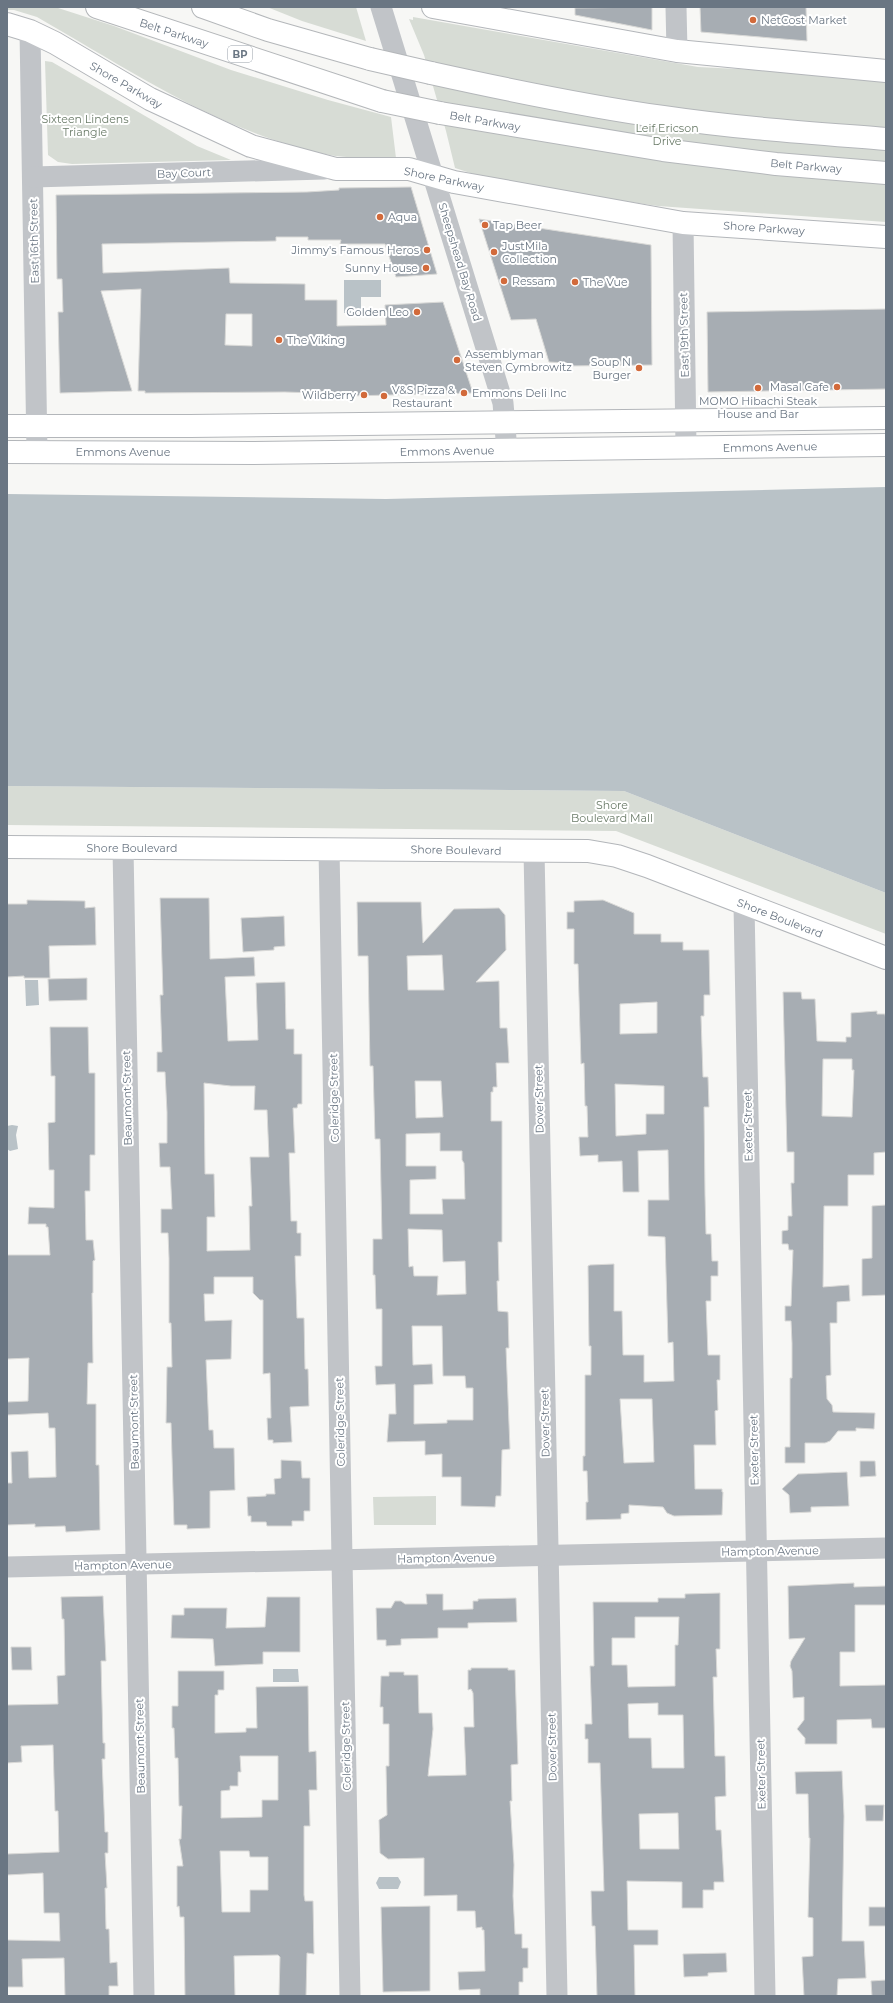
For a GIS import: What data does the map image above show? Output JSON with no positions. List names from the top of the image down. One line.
{"streets":{"main road":["Belt Parkway","BP","Shore Parkway","Emmons Avenue","Shore Boulevard"],"street":["Bay Court","East 16th Street","Sheepshead Bay Road","East 19th Street","Beaumont Street","Coleridge Street","Dover Street","Exeter Street","Hampton Avenue"]},"crossings":[["Shore Parkway","Bay Court"],["Shore Parkway","East 16th Street"],["Shore Parkway","Sheepshead Bay Road"],["Shore Parkway","East 19th Street"],["Bay Court","East 16th Street"],["East 16th Street","Emmons Avenue"],["Sheepshead Bay Road","Emmons Avenue"],["East 19th Street","Emmons Avenue"],["Shore Boulevard","Beaumont Street"],["Shore Boulevard","Coleridge Street"],["Shore Boulevard","Dover Street"],["Shore Boulevard","Exeter Street"],["Beaumont Street","Hampton Avenue"],["Coleridge Street","Hampton Avenue"],["Dover Street","Hampton Avenue"],["Exeter Street","Hampton Avenue"]],"parks":["Sixteen Lindens Triangle","Leif Ericson Drive","Shore Boulevard Mall"],"places":["NetCost Market","Aqua","Tap Beer","Jimmy's Famous Heros","JustMila Collection","Sunny House","Ressam","The Vue","Golden Leo","The Viking","Assemblyman Steven Cymbrowitz","Soup N Burger","Masal Cafe","MOMO Hibachi Steak House and Bar","Emmons Deli Inc","Wildberry","V&S Pizza & Restaurant"]}
